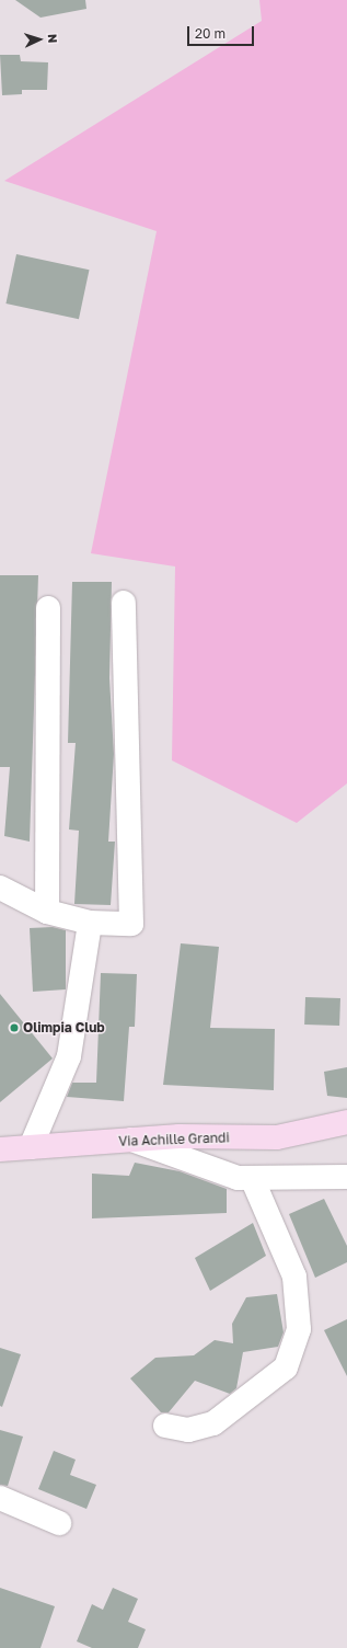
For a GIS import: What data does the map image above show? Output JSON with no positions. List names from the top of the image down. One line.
{"streets":{"main road":["Via Achille Grandi"]},"places":["Olimpia Club"],"scale_bar":"20 m","north":"right"}
